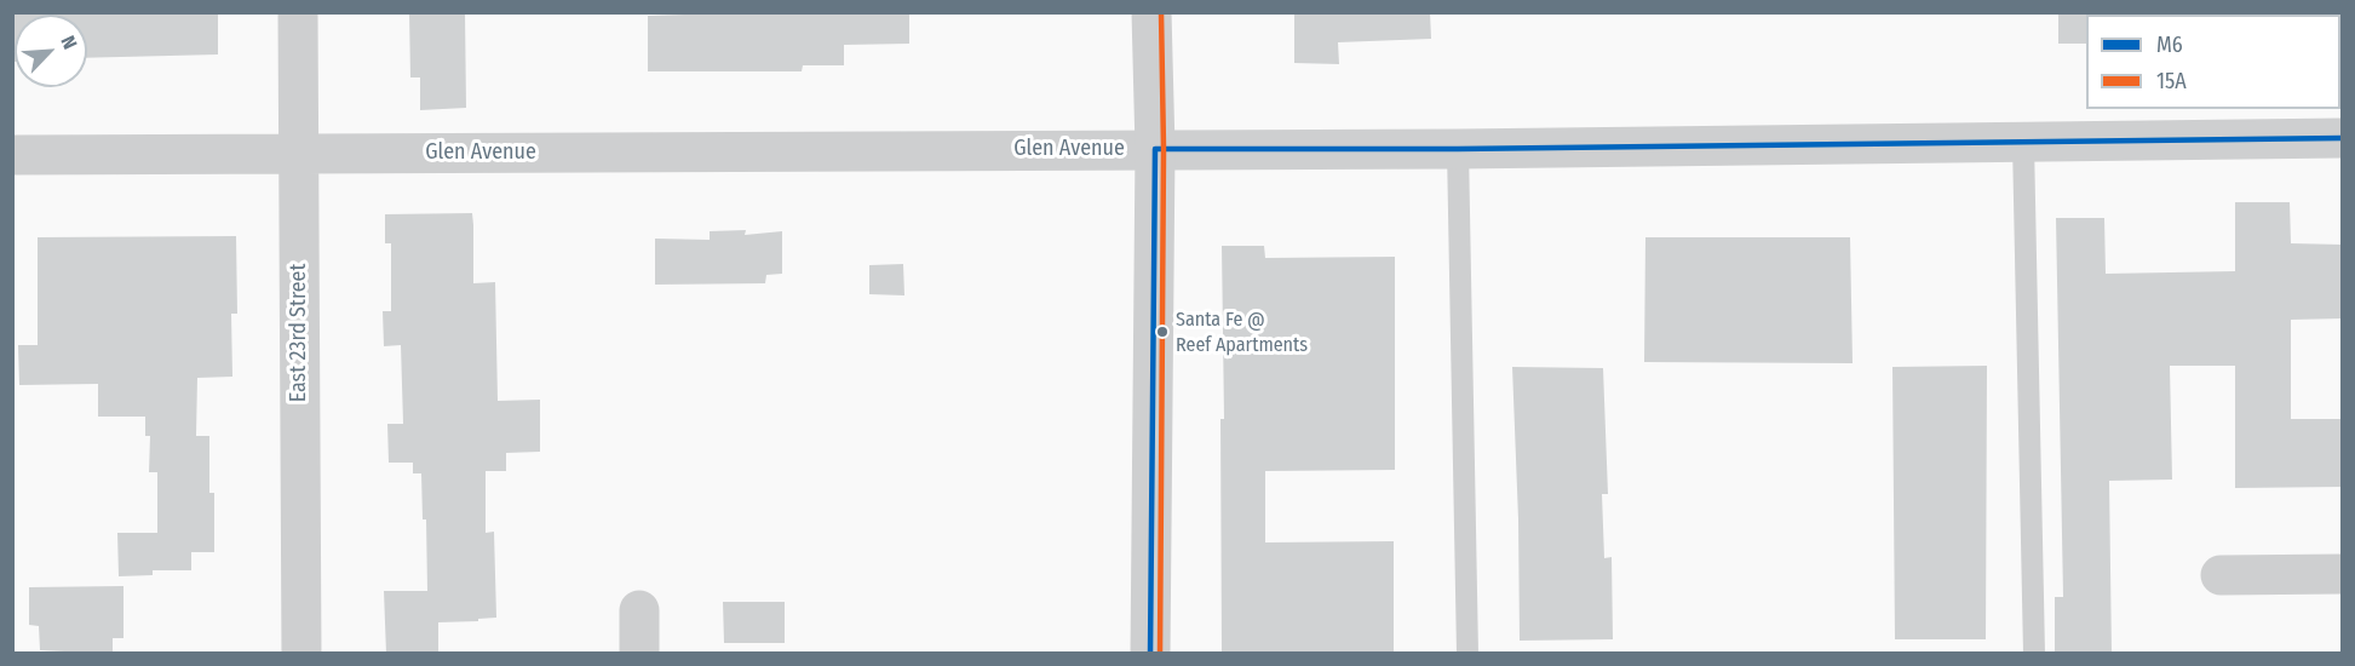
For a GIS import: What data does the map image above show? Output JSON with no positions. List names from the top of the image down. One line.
{"streets":{"street":["Glen Avenue","East 23rd Street"]},"crossings":[["Glen Avenue","East 23rd Street"]],"places":["Santa Fe @ Reef Apartments"],"lines":["transit line 15A","transit line M6"],"legend":["M6","15A"],"north":"top right"}
